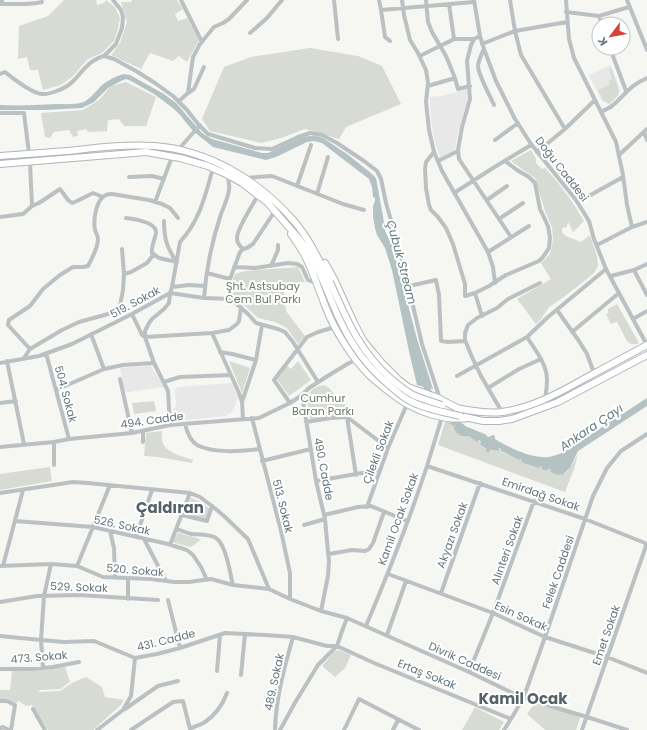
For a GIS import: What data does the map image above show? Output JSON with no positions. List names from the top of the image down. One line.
{"streets":{"street":["Doğu Caddesi","519. Sokak","504. Sokak","494. Cadde","Çilekli Sokak","490. Cadde","Emirdağ Sokak","513. Sokak","Kamil Ocak Sokak","526. Sokak","Akyazı Sokak","Alınteri Sokak","520. Sokak","Felek Caddesi","529. Sokak","Esin Sokak","Emet Sokak","431. Cadde","473. Sokak","Divrik Caddesi","Ertaş Sokak","489. Sokak"]},"crossings":[["519. Sokak","504. Sokak"],["504. Sokak","494. Cadde"],["494. Cadde","490. Cadde"],["494. Cadde","513. Sokak"],["490. Cadde","Divrik Caddesi"],["Emirdağ Sokak","Kamil Ocak Sokak"],["Emirdağ Sokak","Akyazı Sokak"],["Emirdağ Sokak","Alınteri Sokak"],["Emirdağ Sokak","Felek Caddesi"],["Emirdağ Sokak","Emet Sokak"],["513. Sokak","520. Sokak"],["513. Sokak","Divrik Caddesi"],["Kamil Ocak Sokak","Esin Sokak"],["Kamil Ocak Sokak","Divrik Caddesi"],["526. Sokak","520. Sokak"],["Akyazı Sokak","Esin Sokak"],["Alınteri Sokak","Esin Sokak"],["Alınteri Sokak","Divrik Caddesi"],["520. Sokak","Divrik Caddesi"],["Felek Caddesi","Esin Sokak"],["Felek Caddesi","Divrik Caddesi"],["Felek Caddesi","Ertaş Sokak"],["Esin Sokak","Emet Sokak"],["Emet Sokak","Divrik Caddesi"],["431. Cadde","Ertaş Sokak"],["431. Cadde","489. Sokak"]],"districts":["Çaldıran","Kamil Ocak"],"water":["Çubuk Stream","Ankara Çayı"],"parks":["Şht. Astsubay Cem Bul Parkı","Cumhur Baran Parkı"],"north":"bottom left"}
